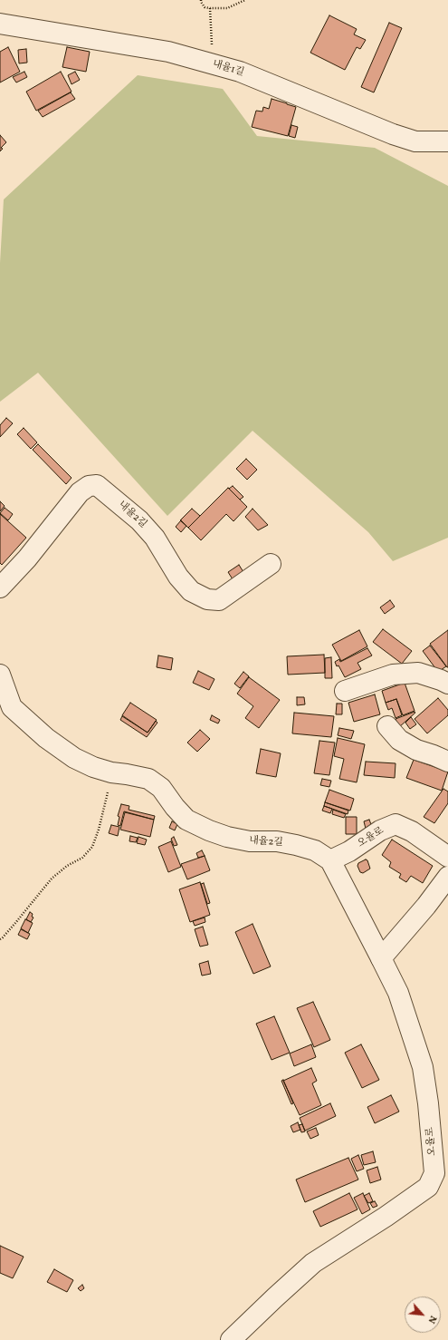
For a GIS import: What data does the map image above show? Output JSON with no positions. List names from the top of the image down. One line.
{"streets":{"street":["내율1길","내율2길","오율로"]},"crossings":[["내율2길","오율로"]],"north":"bottom right"}
